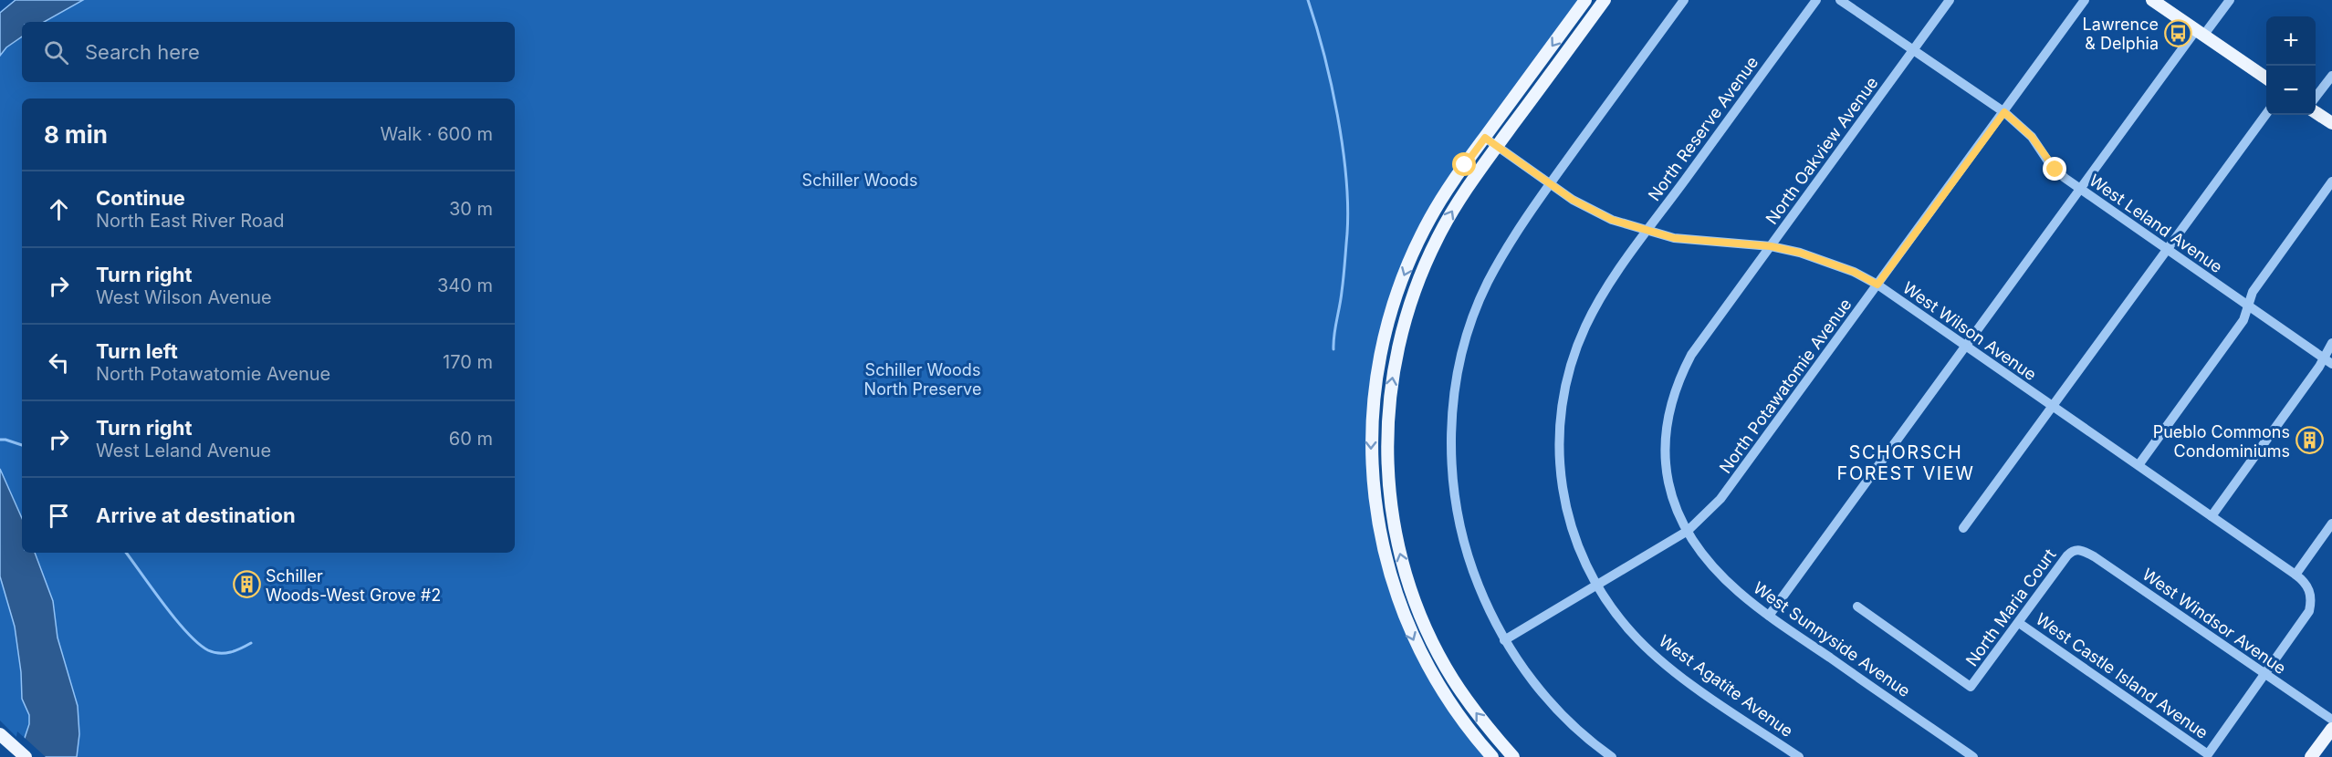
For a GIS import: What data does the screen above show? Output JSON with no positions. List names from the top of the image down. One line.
{"streets":{"street":["North Reserve Avenue","North Oakview Avenue","West Leland Avenue","West Wilson Avenue","North Potawatomie Avenue","North Maria Court","West Windsor Avenue","West Sunnyside Avenue","West Castle Island Avenue","West Agatite Avenue"]},"crossings":[["North Reserve Avenue","West Wilson Avenue"],["North Reserve Avenue","North Potawatomie Avenue"],["North Reserve Avenue","West Agatite Avenue"],["North Oakview Avenue","West Leland Avenue"],["North Oakview Avenue","West Wilson Avenue"],["North Oakview Avenue","North Potawatomie Avenue"],["North Oakview Avenue","West Sunnyside Avenue"],["West Leland Avenue","North Potawatomie Avenue"],["West Wilson Avenue","North Potawatomie Avenue"],["West Wilson Avenue","West Windsor Avenue"],["West Wilson Avenue","West Castle Island Avenue"],["North Potawatomie Avenue","West Sunnyside Avenue"],["North Potawatomie Avenue","West Agatite Avenue"],["North Maria Court","West Windsor Avenue"],["North Maria Court","West Castle Island Avenue"],["West Windsor Avenue","West Castle Island Avenue"]],"districts":["SCHORSCH FOREST VIEW"],"parks":["Schiller Woods","Schiller Woods North Preserve"],"places":{"bus stop":["Lawrence & Delphia"],"building":["Pueblo Commons Condominiums","Schiller Woods-West Grove #2"]},"page":{"map_buttons":["+","−"],"search":"Search here","heading":["8 min","Walk · 600 m"],"list":[["Continue","North East River Road","30 m"],["Turn right","West Wilson Avenue","340 m"],["Turn left","North Potawatomie Avenue","170 m"],["Turn right","West Leland Avenue","60 m"],"Arrive at destination"]}}
